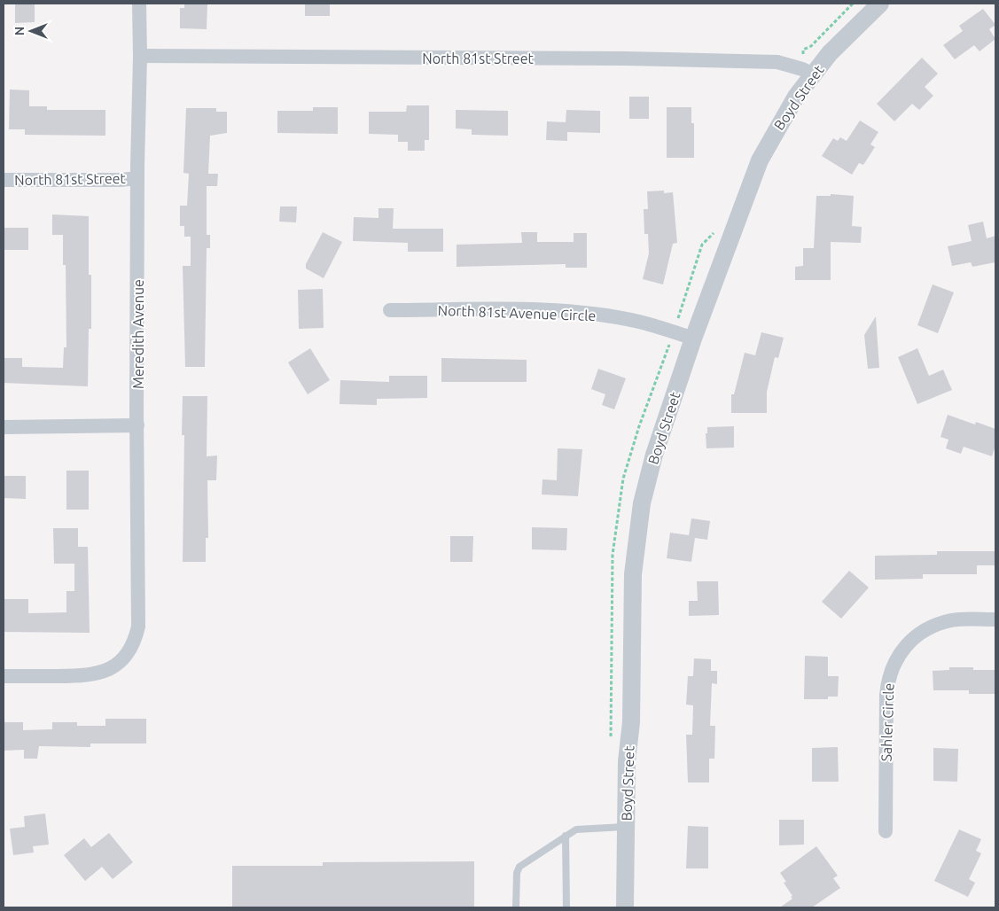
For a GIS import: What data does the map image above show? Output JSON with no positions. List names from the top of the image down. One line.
{"streets":{"street":["North 81st Street","Boyd Street","North 81st Avenue Circle","Meredith Avenue","Sahler Circle"]},"crossings":[["North 81st Street","Boyd Street"],["North 81st Street","Meredith Avenue"],["Boyd Street","North 81st Avenue Circle"]],"north":"left"}
